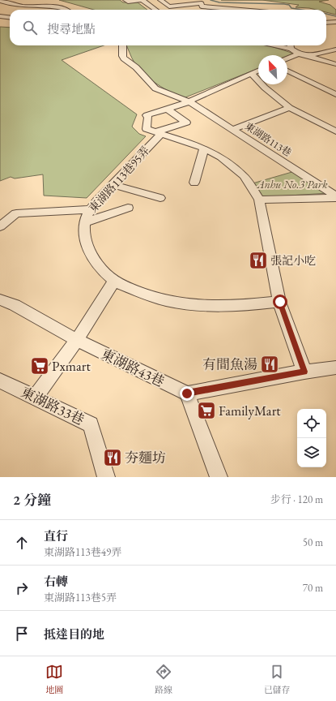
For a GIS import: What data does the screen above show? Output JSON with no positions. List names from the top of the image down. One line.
{"streets":{"street":["東湖路113巷","東湖路113巷95弄","東湖路43巷","東湖路33巷"]},"parks":["Anhu No.3 Park"],"places":{"restaurant":["張記小吃","有間魚湯","夯麵坊"],"supermarket":["Pxmart","FamilyMart"]},"north":"top left","page":{"search":"搜尋地點","heading":["2 分鐘","步行 · 120 m"],"list":[["直行","東湖路113巷49弄","50 m"],["右轉","東湖路113巷5弄","70 m"],"抵達目的地"],"nav":["地圖","路線","已儲存"]}}
